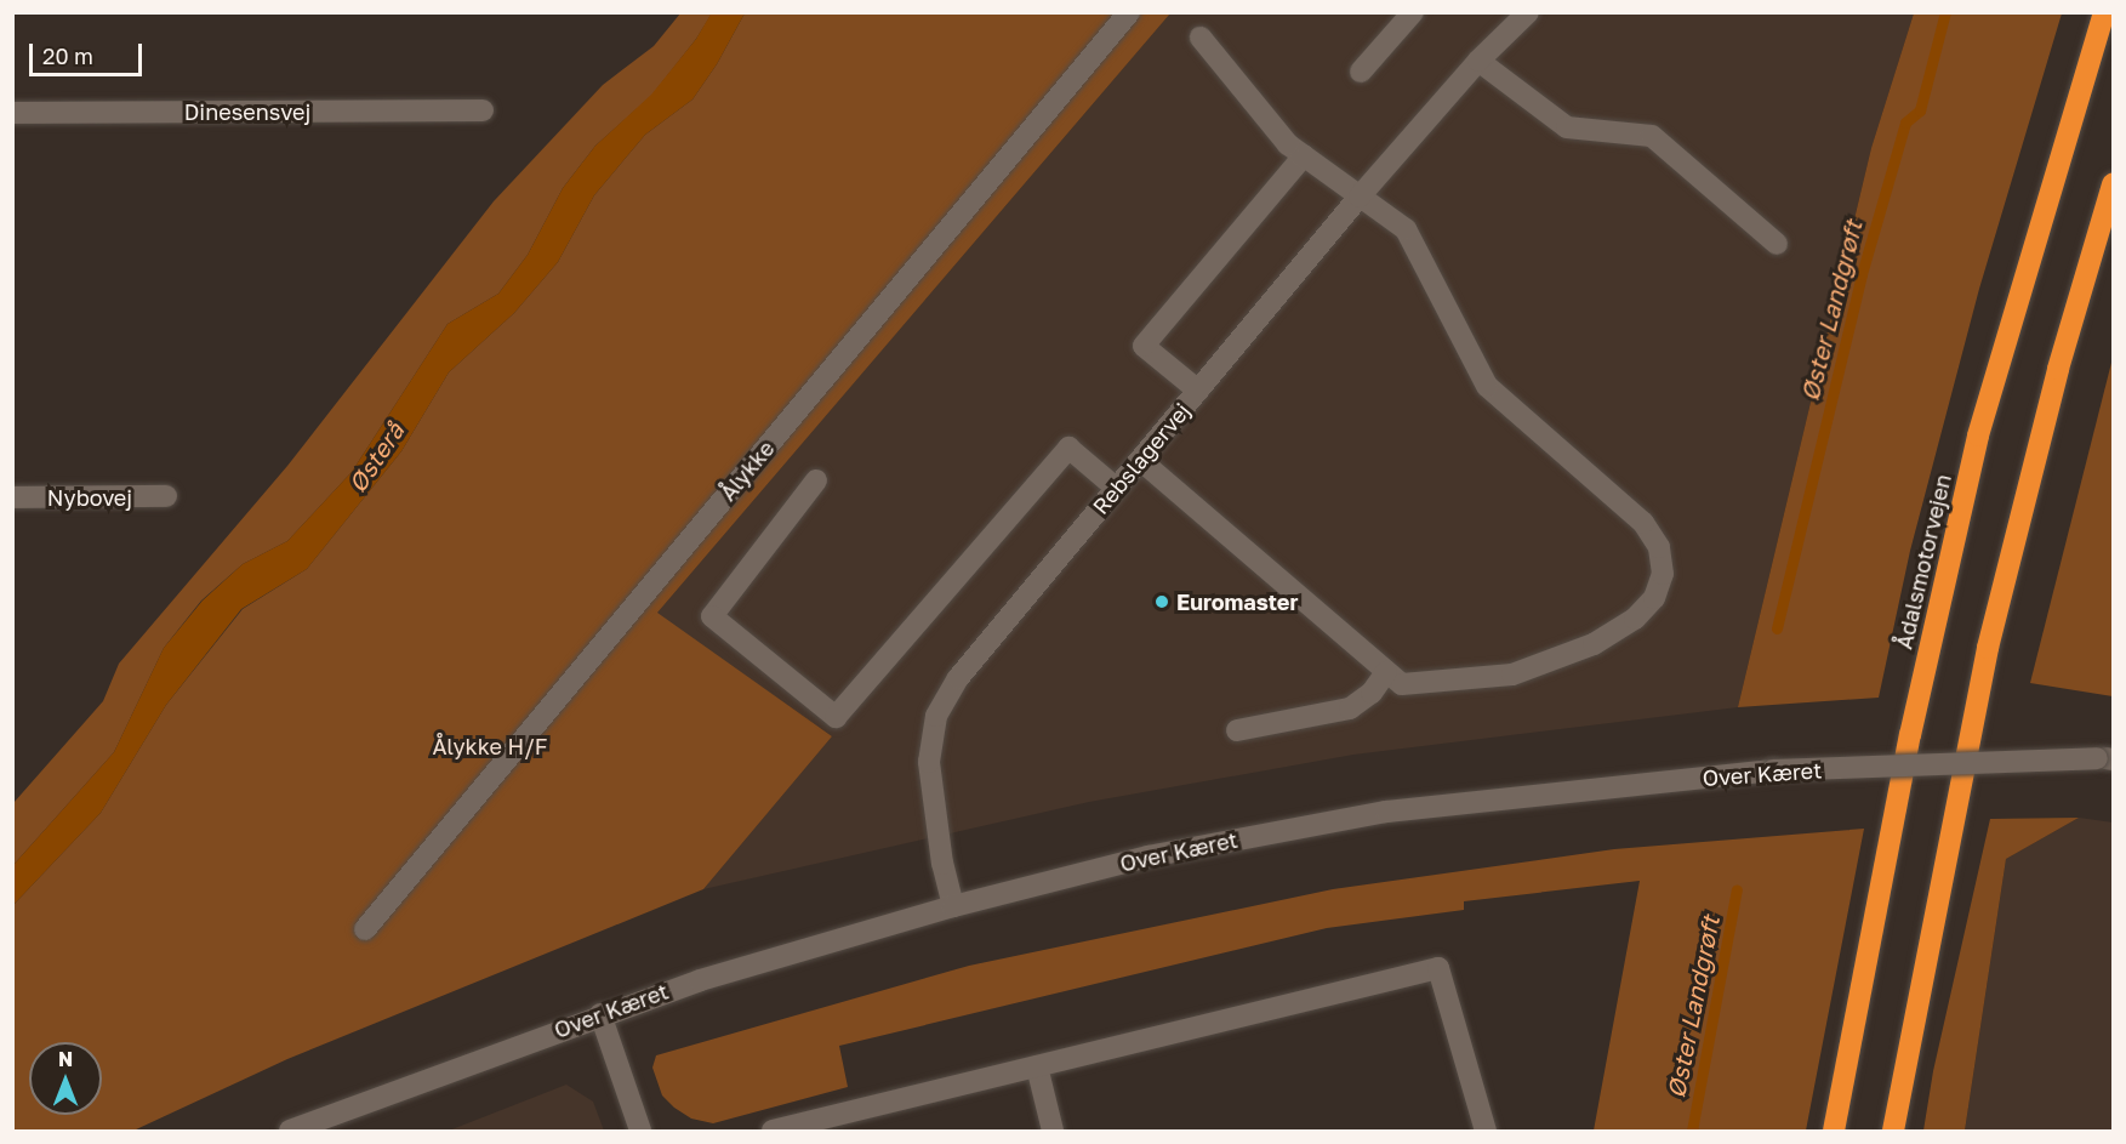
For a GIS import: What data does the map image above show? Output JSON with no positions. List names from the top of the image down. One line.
{"streets":{"highway":["Ådalsmotorvejen"],"street":["Dinesensvej","Rebslagervej","Ålykke","Nybovej","Over Kæret"]},"crossings":[["Rebslagervej","Over Kæret"]],"water":["Øster Landgrøft","Østerå"],"parks":["Ålykke H/F"],"places":["Euromaster"],"scale_bar":"20 m","north":"top"}
